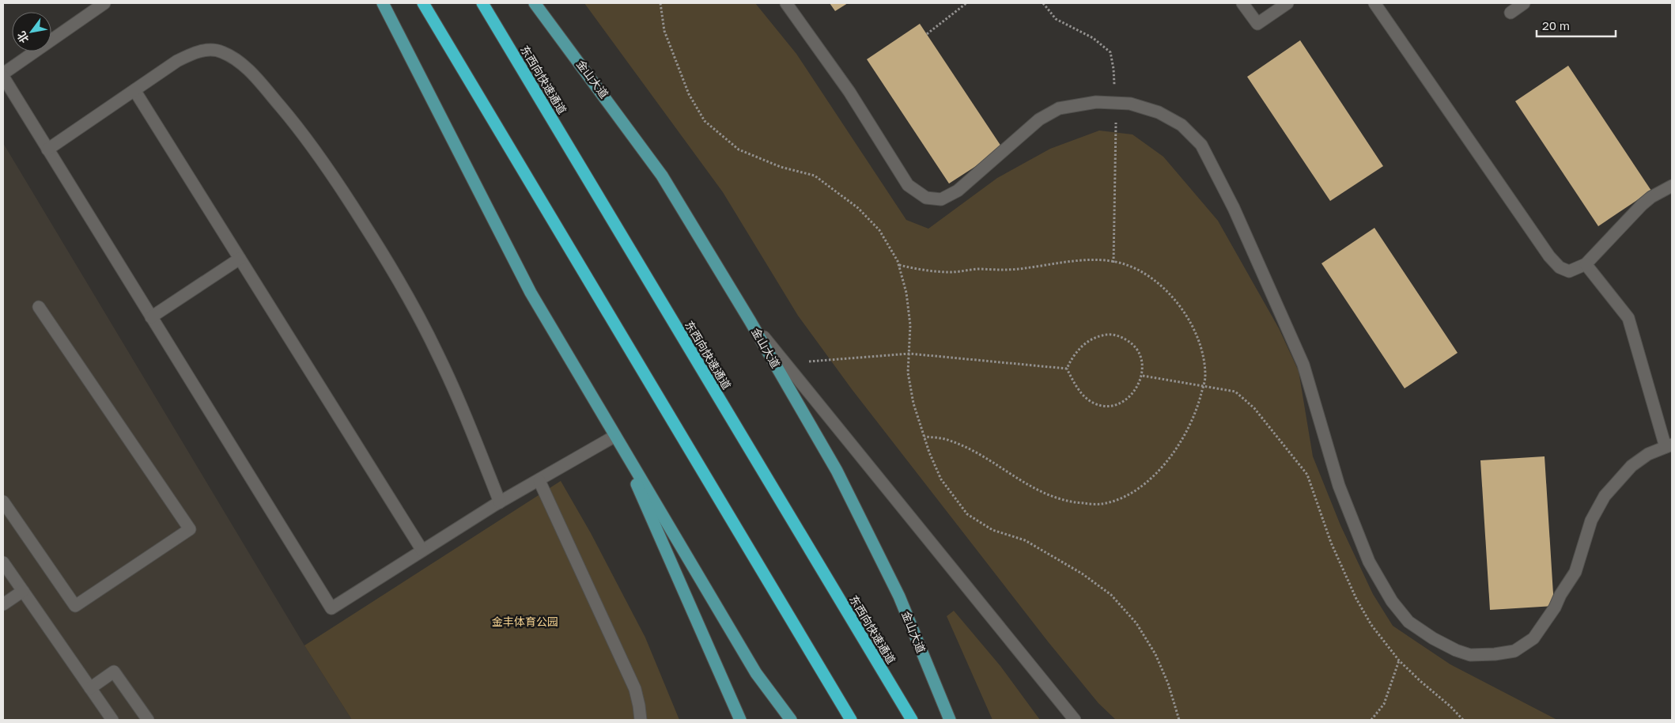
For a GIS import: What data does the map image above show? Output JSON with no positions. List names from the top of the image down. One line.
{"streets":{"highway":["东西向快速通道"],"main road":["金山大道"]},"parks":["金丰体育公园"],"scale_bar":"20 m","north":"bottom left"}
